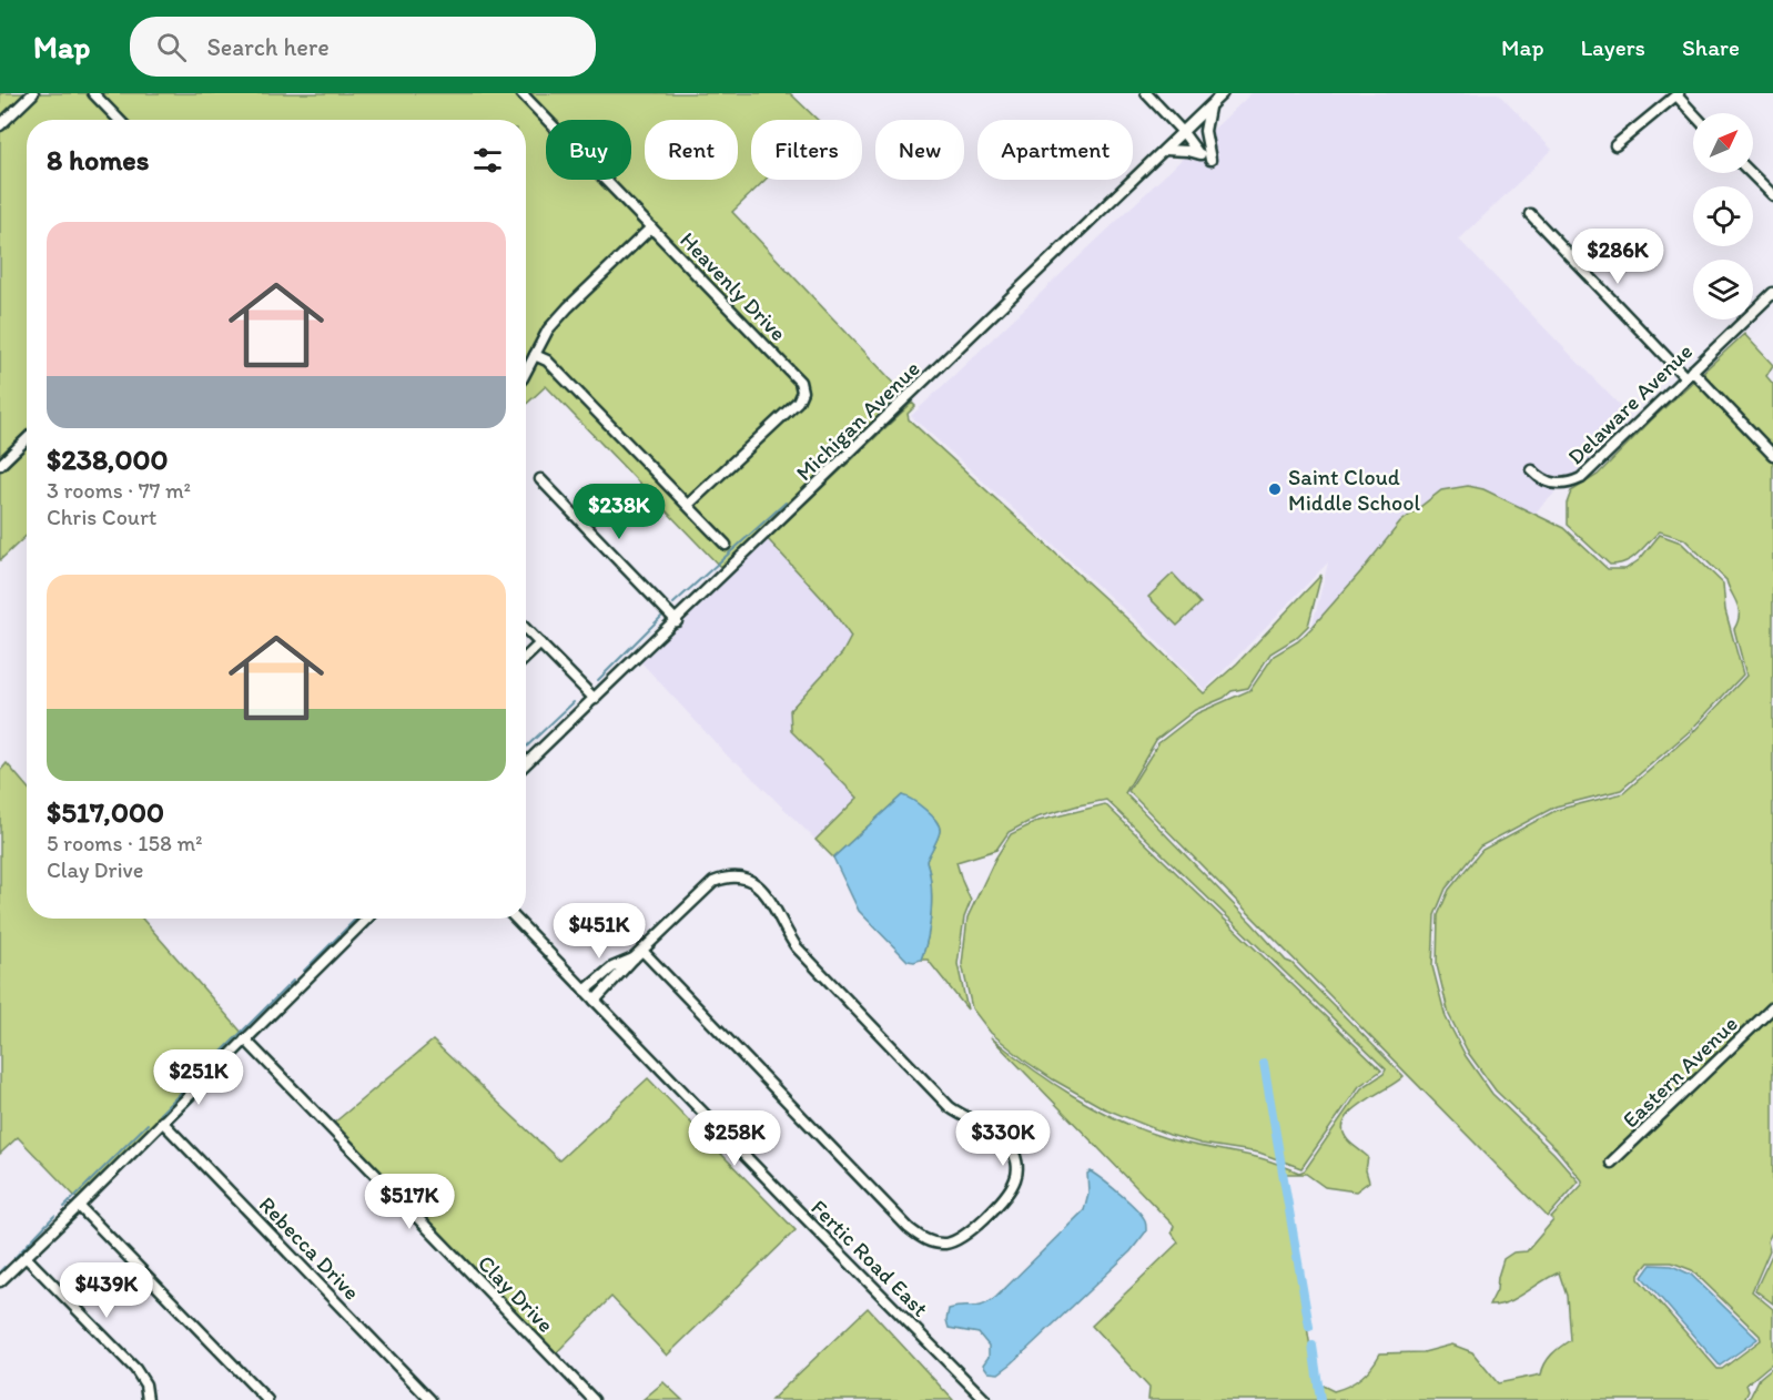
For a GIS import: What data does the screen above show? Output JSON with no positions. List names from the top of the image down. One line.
{"streets":{"street":["Heavenly Drive","Delaware Avenue","Michigan Avenue","Eastern Avenue","Rebecca Drive","Fertic Road East","Clay Drive"]},"places":["Saint Cloud Middle School"],"north":"top right","page":{"header":"Map","search":"Search here","nav":["Map","Layers","Share"],"chip":["Buy","Rent","Filters","New","Apartment"],"heading":"8 homes","list":[{"name":"$238,000","note":"3 rooms · 77 m² · Chris Court"},{"name":"$517,000","note":"5 rooms · 158 m² · Clay Drive"}],"price":["$286K","$238K","$451K","$251K","$258K","$330K","$517K","$439K"]}}
